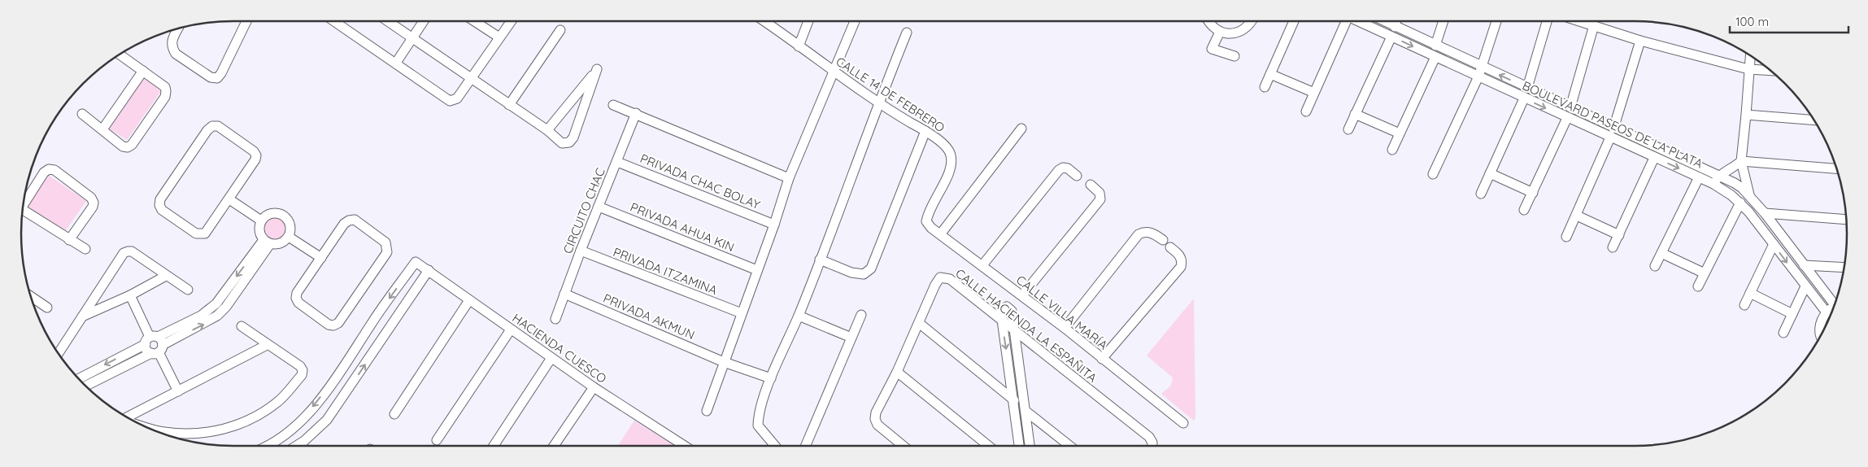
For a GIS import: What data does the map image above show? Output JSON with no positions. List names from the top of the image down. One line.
{"streets":{"street":["CALLE 14 DE FEBRERO","BOULEVARD PASEOS DE LA PLATA","PRIVADA CHAC BOLAY","CIRCUITO CHAC","PRIVADA AHUA KIN","PRIVADA ITZAMINA","CALLE VILLA MARÍA","PRIVADA AKMUN","CALLE HACIENDA LA ESPAÑITA","HACIENDA CUESCO"]},"crossings":[["CALLE 14 DE FEBRERO","CALLE VILLA MARÍA"],["PRIVADA CHAC BOLAY","CIRCUITO CHAC"],["CIRCUITO CHAC","PRIVADA AHUA KIN"],["CIRCUITO CHAC","PRIVADA ITZAMINA"],["CIRCUITO CHAC","PRIVADA AKMUN"]],"scale_bar":"100 m"}
